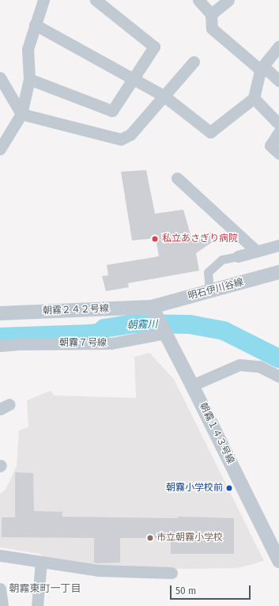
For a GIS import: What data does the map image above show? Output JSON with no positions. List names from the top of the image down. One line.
{"streets":{"street":["明石伊川谷線","朝霧２４２号線","朝霧７号線","朝霧１４３号線"]},"crossings":[["明石伊川谷線","朝霧２４２号線"],["明石伊川谷線","朝霧１４３号線"],["朝霧２４２号線","朝霧１４３号線"],["朝霧７号線","朝霧１４３号線"]],"districts":["朝霧東町一丁目"],"water":["朝霧川"],"places":["私立あさぎり病院","朝霧小学校前","市立朝霧小学校"],"scale_bar":"50 m"}
